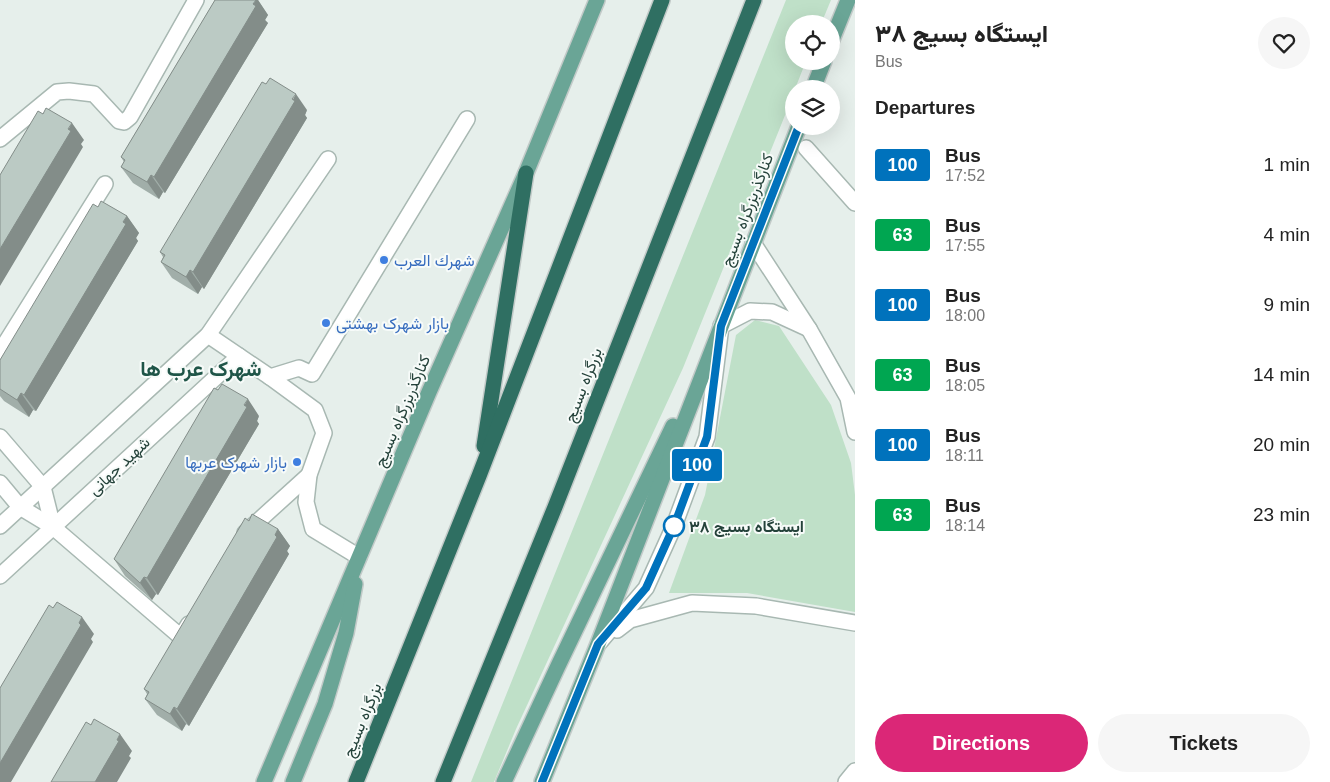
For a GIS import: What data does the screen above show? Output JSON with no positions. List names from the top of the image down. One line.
{"streets":{"highway":["بزرگراه بسیج"],"main road":["کنارگذربزرگراه بسیج"],"street":["شهید جهانی"]},"districts":["شهرک عرب ها"],"places":["شهرك العرب","بازار شهرک بهشتی","بازار شهرک عربها","ایستگاه بسیج ۳۸"],"lines":["bus line 100"],"page":{"on_map":"100","heading":[["ایستگاه بسیج ۳۸","Bus"],"Departures"],"list":[{"mark":"100","name":"Bus","note":"17:52","value":"1 min"},{"mark":"63","name":"Bus","note":"17:55","value":"4 min"},{"mark":"100","name":"Bus","note":"18:00","value":"9 min"},{"mark":"63","name":"Bus","note":"18:05","value":"14 min"},{"mark":"100","name":"Bus","note":"18:11","value":"20 min"},{"mark":"63","name":"Bus","note":"18:14","value":"23 min"}],"buttons":["Directions","Tickets"]}}
